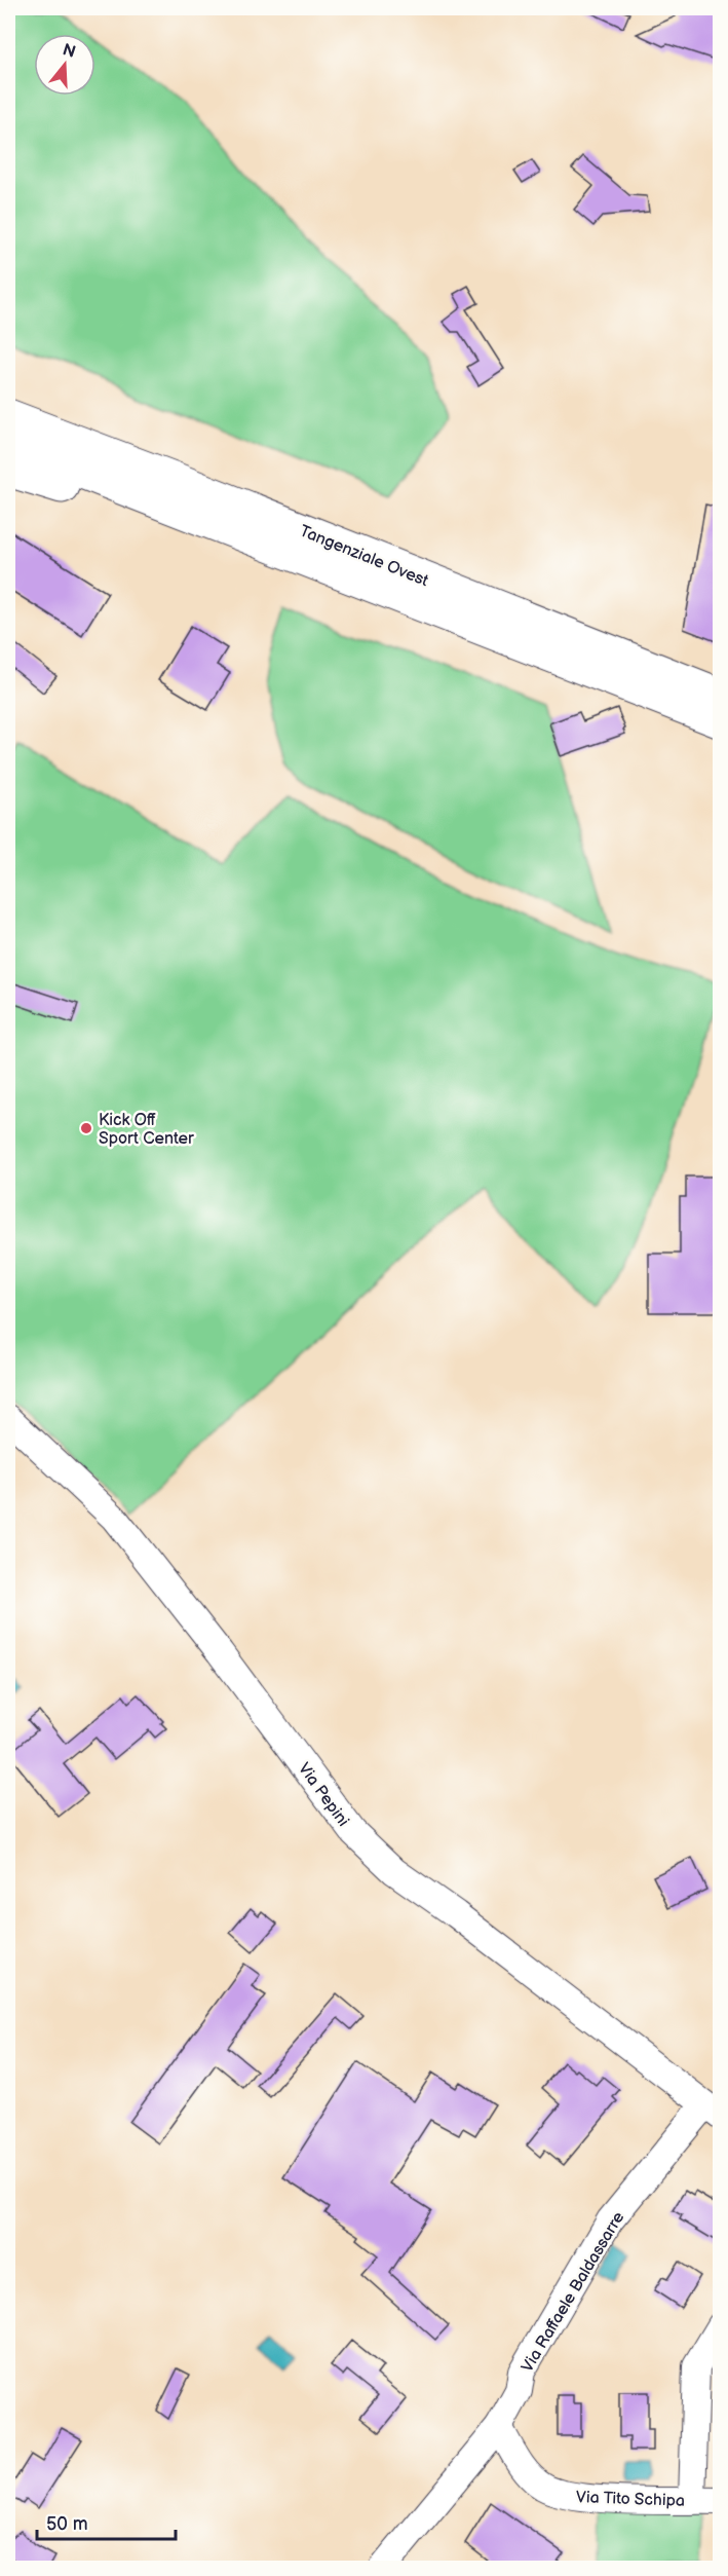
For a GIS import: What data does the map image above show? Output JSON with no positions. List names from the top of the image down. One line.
{"streets":{"highway":["Tangenziale Ovest"],"street":["Via Pepini","Via Raffaele Baldassarre","Via Tito Schipa"]},"crossings":[["Via Pepini","Via Raffaele Baldassarre"],["Via Raffaele Baldassarre","Via Tito Schipa"]],"places":["Kick Off Sport Center"],"scale_bar":"50 m","north":"top"}
